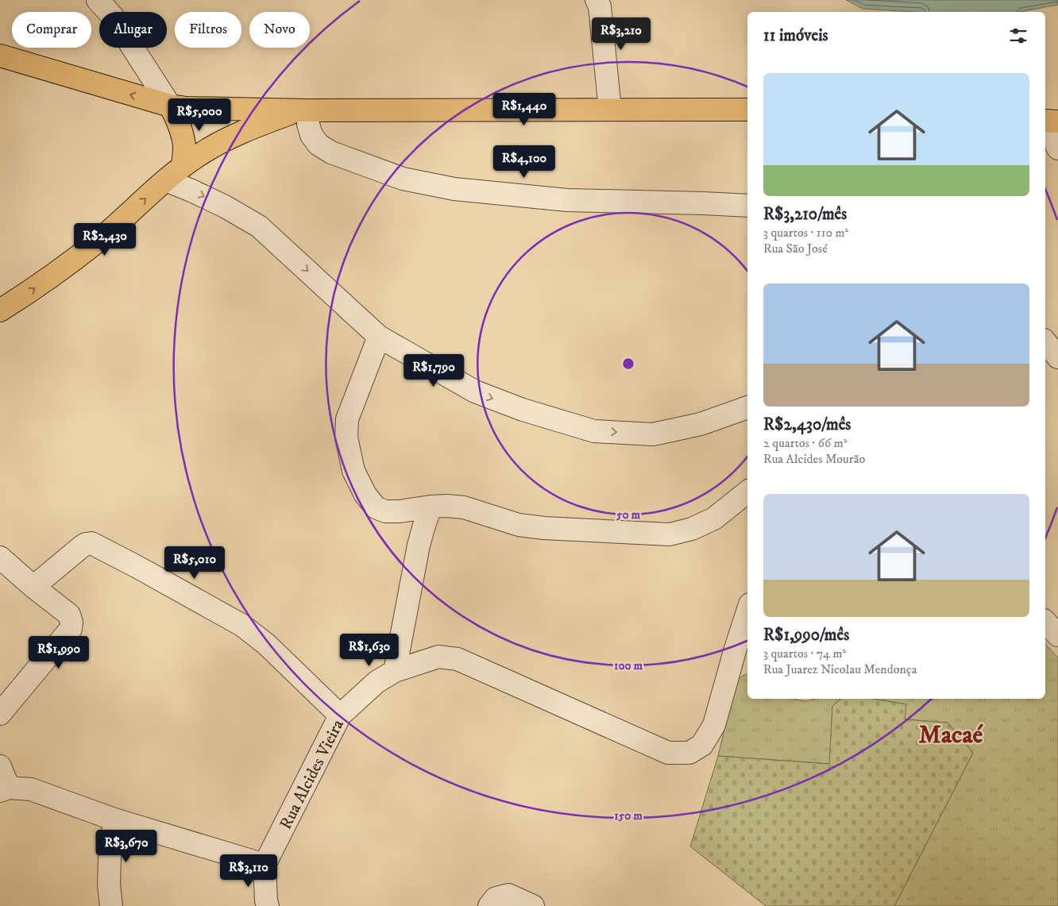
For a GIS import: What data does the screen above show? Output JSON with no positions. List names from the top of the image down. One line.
{"streets":{"street":["Rua Alcides Vieira"]},"districts":["Macaé"],"page":{"chip":["Comprar","Alugar","Filtros","Novo"],"heading":"11 imóveis","price":["R$3,210","R$1,440","R$5,000","R$4,100","R$2,430","R$1,790","R$5,010","R$1,630","R$1,990","R$3,670","R$3,110"],"list":[{"name":"R$3,210/mês","note":"3 quartos · 110 m² · Rua São José"},{"name":"R$2,430/mês","note":"2 quartos · 66 m² · Rua Alcides Mourão"},{"name":"R$1,990/mês","note":"3 quartos · 74 m² · Rua Juarez Nicolau Mendonça"}]},"rings":["50 m","100 m","150 m"]}
